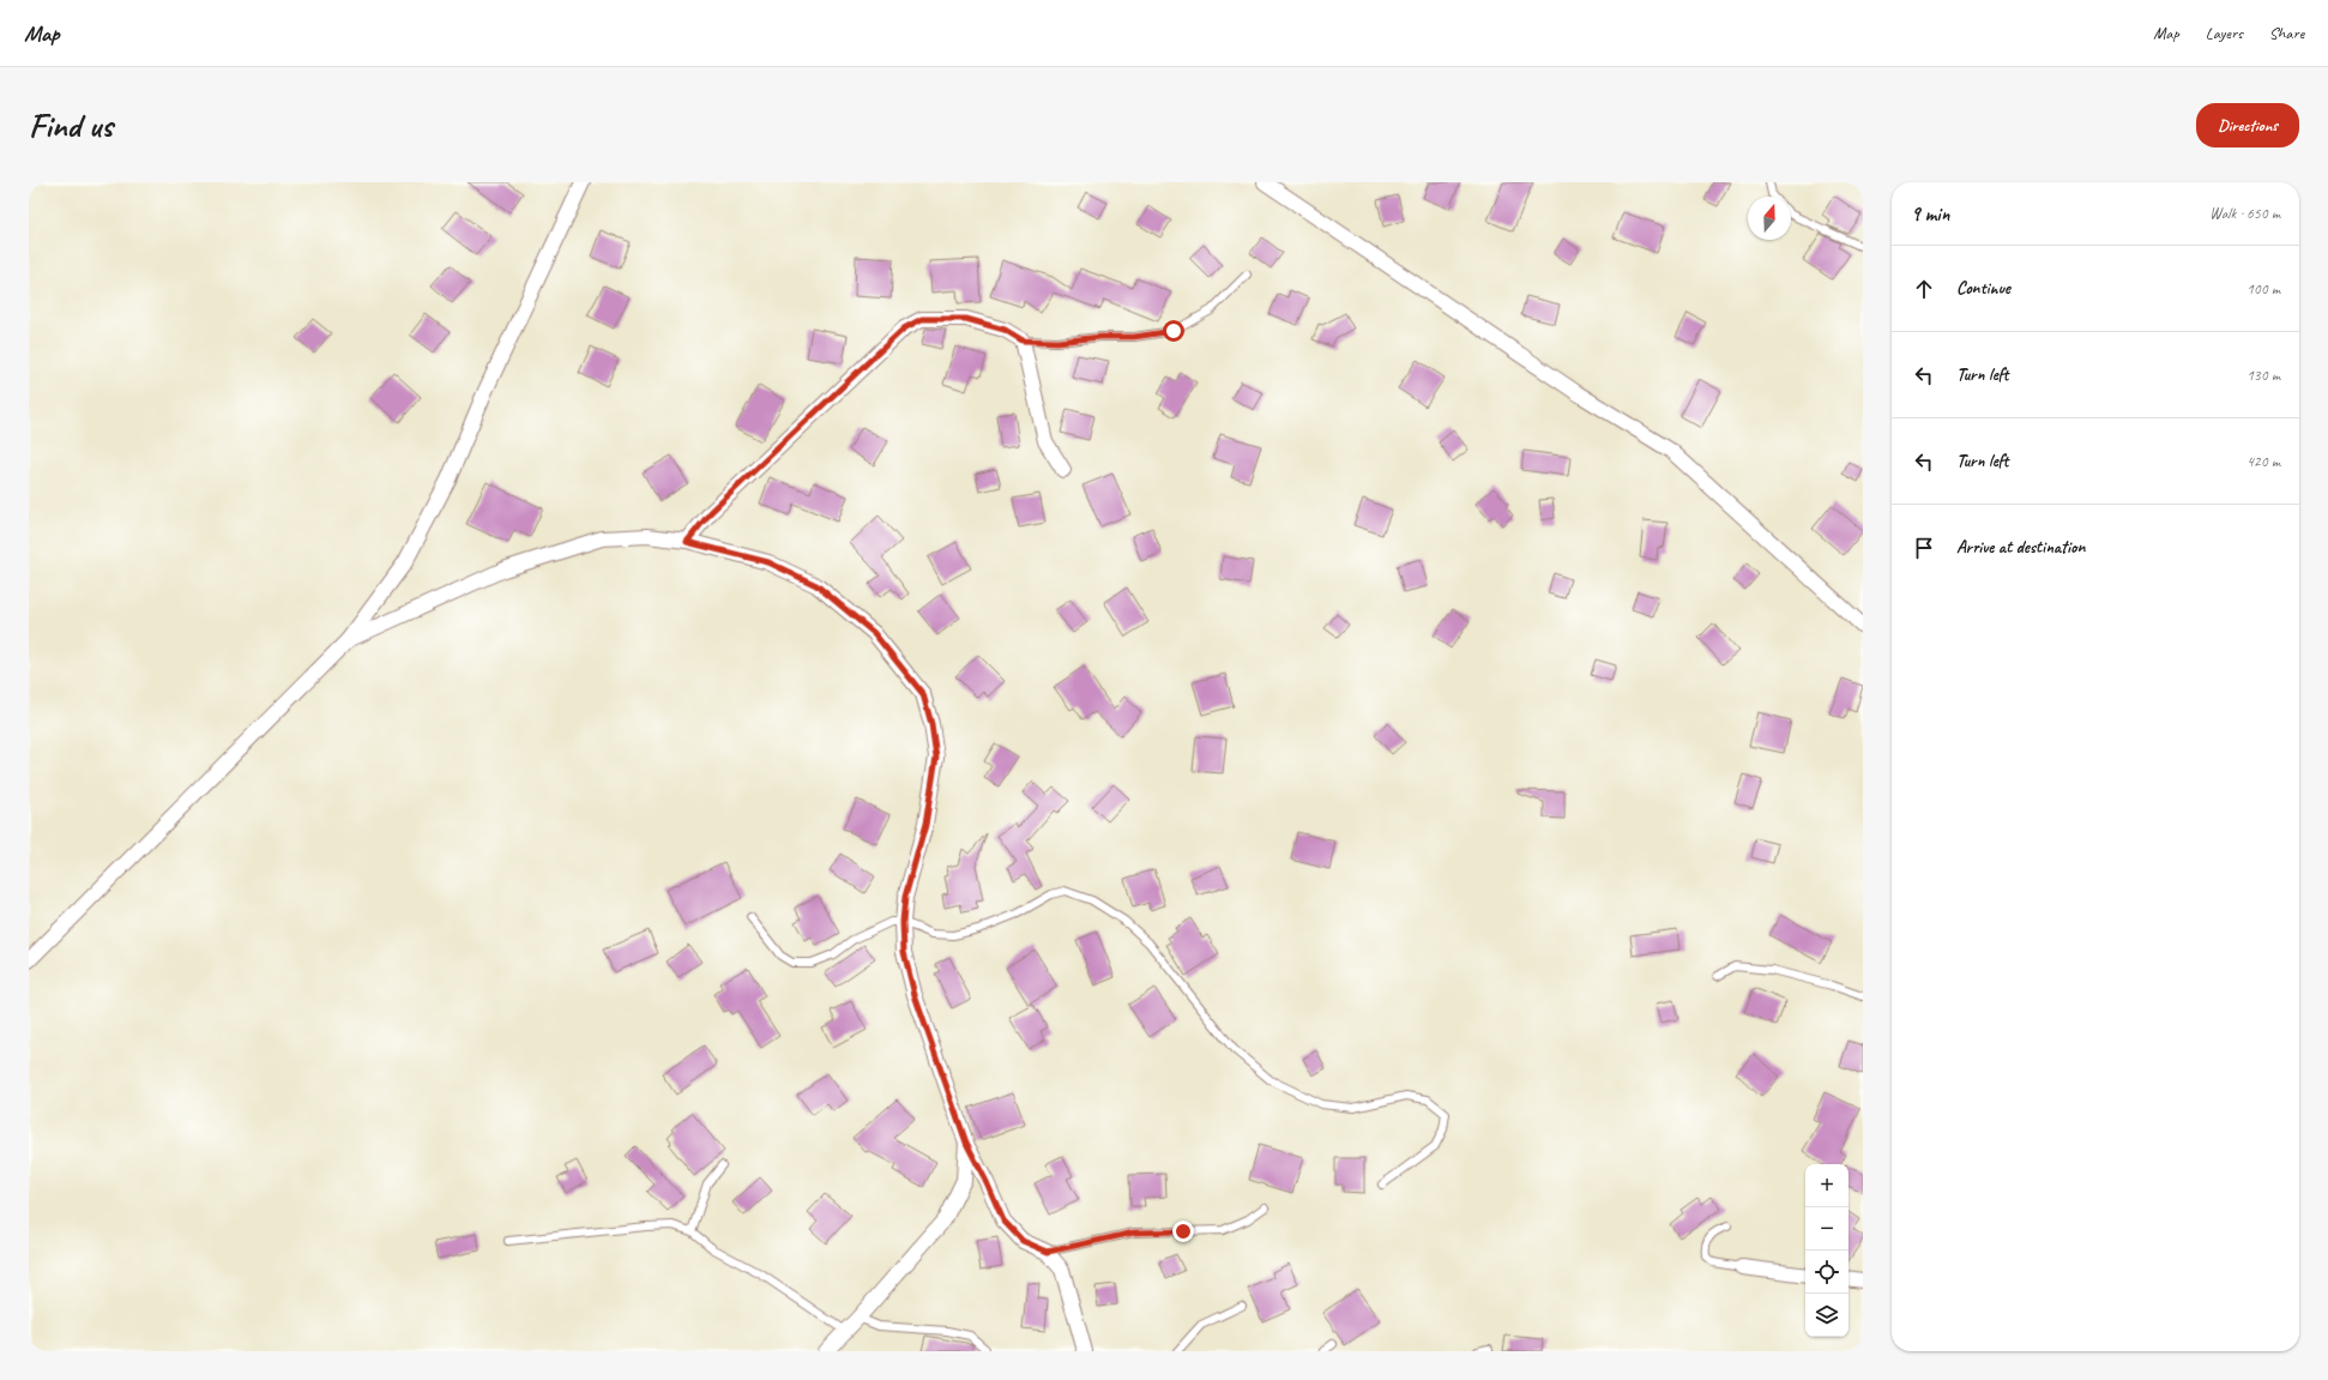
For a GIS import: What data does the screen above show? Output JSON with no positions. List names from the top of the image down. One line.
{"north":"top","page":{"header":"Map","nav":["Map","Layers","Share"],"buttons":"Directions","title":"Find us","heading":["9 min","Walk · 650 m"],"list":[["Continue","100 m"],["Turn left","130 m"],["Turn left","420 m"],"Arrive at destination"],"map_buttons":["+","−"]}}
